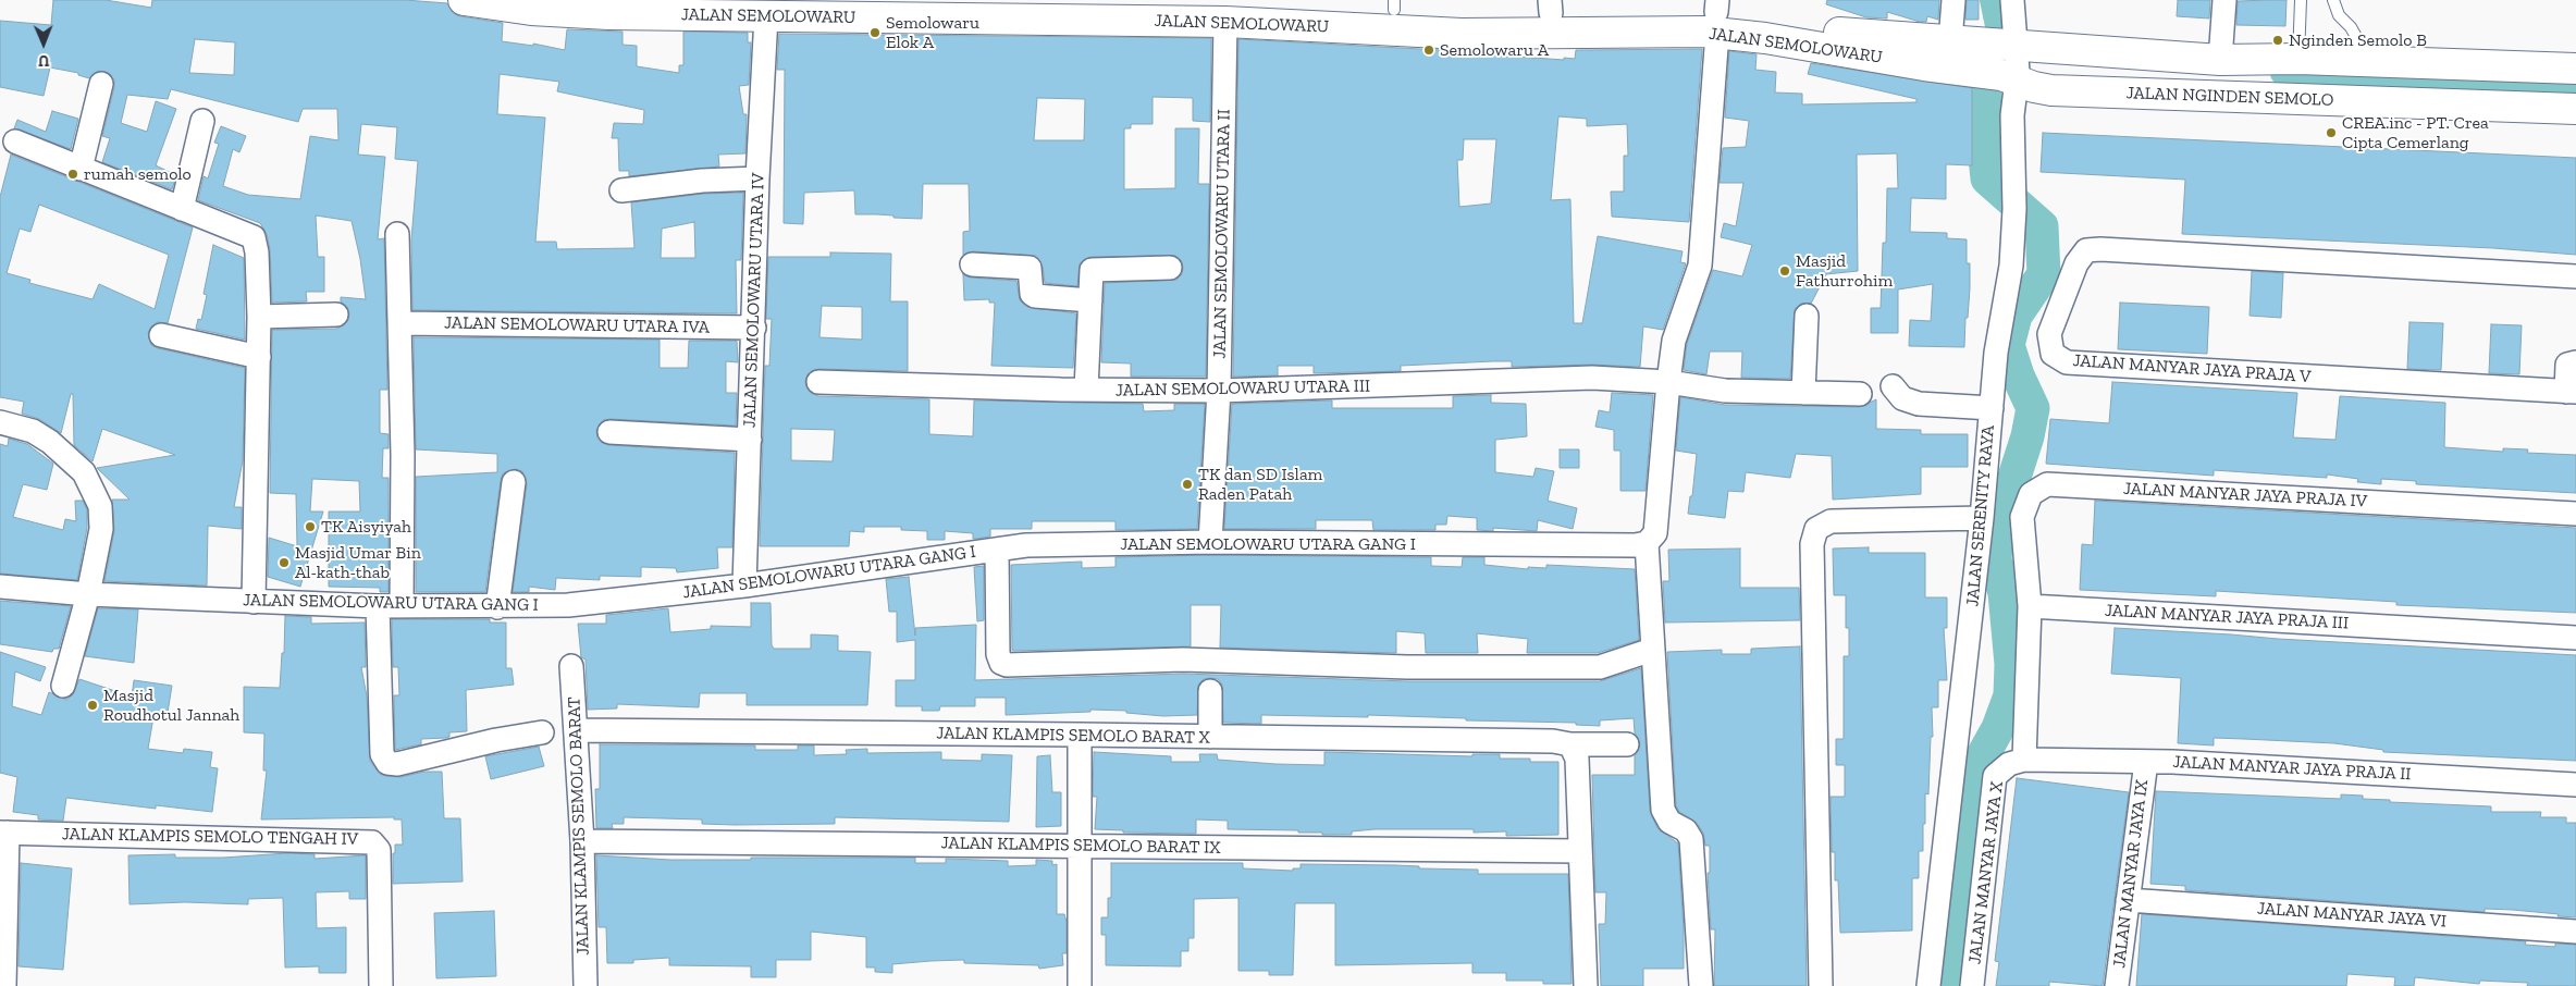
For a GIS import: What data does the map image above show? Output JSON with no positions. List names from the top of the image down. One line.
{"streets":{"main road":["JALAN SEMOLOWARU","JALAN NGINDEN SEMOLO"],"street":["JALAN SEMOLOWARU UTARA II","JALAN SEMOLOWARU UTARA IV","JALAN SEMOLOWARU UTARA IVA","JALAN MANYAR JAYA PRAJA V","JALAN SEMOLOWARU UTARA III","JALAN MANYAR JAYA PRAJA IV","JALAN SERENITY RAYA","JALAN SEMOLOWARU UTARA GANG I","JALAN MANYAR JAYA PRAJA III","JALAN KLAMPIS SEMOLO BARAT X","JALAN MANYAR JAYA PRAJA II","JALAN KLAMPIS SEMOLO BARAT","JALAN KLAMPIS SEMOLO TENGAH IV","JALAN KLAMPIS SEMOLO BARAT IX","JALAN MANYAR JAYA X","JALAN MANYAR JAYA IX","JALAN MANYAR JAYA VI"]},"crossings":[["JALAN SEMOLOWARU","JALAN NGINDEN SEMOLO"],["JALAN SEMOLOWARU","JALAN SEMOLOWARU UTARA II"],["JALAN SEMOLOWARU","JALAN SEMOLOWARU UTARA IV"],["JALAN SEMOLOWARU","JALAN SERENITY RAYA"],["JALAN NGINDEN SEMOLO","JALAN SERENITY RAYA"],["JALAN SEMOLOWARU UTARA II","JALAN SEMOLOWARU UTARA III"],["JALAN SEMOLOWARU UTARA II","JALAN SEMOLOWARU UTARA GANG I"],["JALAN SEMOLOWARU UTARA IV","JALAN SEMOLOWARU UTARA IVA"],["JALAN SEMOLOWARU UTARA IV","JALAN SEMOLOWARU UTARA GANG I"],["JALAN MANYAR JAYA PRAJA IV","JALAN MANYAR JAYA PRAJA III"],["JALAN KLAMPIS SEMOLO BARAT X","JALAN KLAMPIS SEMOLO BARAT"],["JALAN MANYAR JAYA PRAJA II","JALAN MANYAR JAYA X"],["JALAN MANYAR JAYA PRAJA II","JALAN MANYAR JAYA IX"],["JALAN KLAMPIS SEMOLO BARAT","JALAN KLAMPIS SEMOLO BARAT IX"],["JALAN MANYAR JAYA IX","JALAN MANYAR JAYA VI"]],"places":["Semolowaru Elok A","Nginden Semolo B","Semolowaru A","CREA.inc - PT. Crea Cipta Cemerlang","rumah semolo","Masjid Fathurrohim","TK dan SD Islam Raden Patah","TK Aisyiyah","Masjid Umar Bin Al-kath-thab","Masjid Roudhotul Jannah"],"north":"bottom"}
